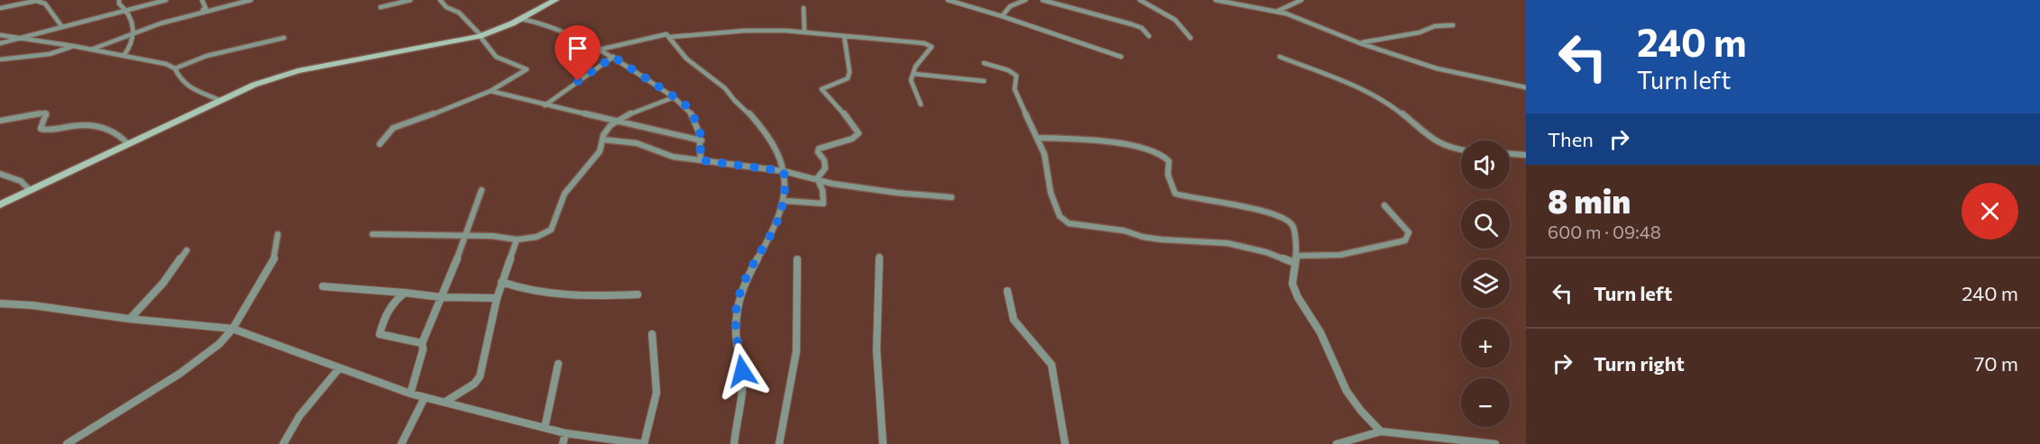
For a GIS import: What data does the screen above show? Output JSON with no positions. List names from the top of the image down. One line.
{"page":{"turn":["240 m","Turn left"],"then":"Then","map_buttons":["+","−"],"heading":["8 min","600 m · 09:48"],"list":[{"name":"Turn left","value":"240 m"},{"name":"Turn right","value":"70 m"}]}}
